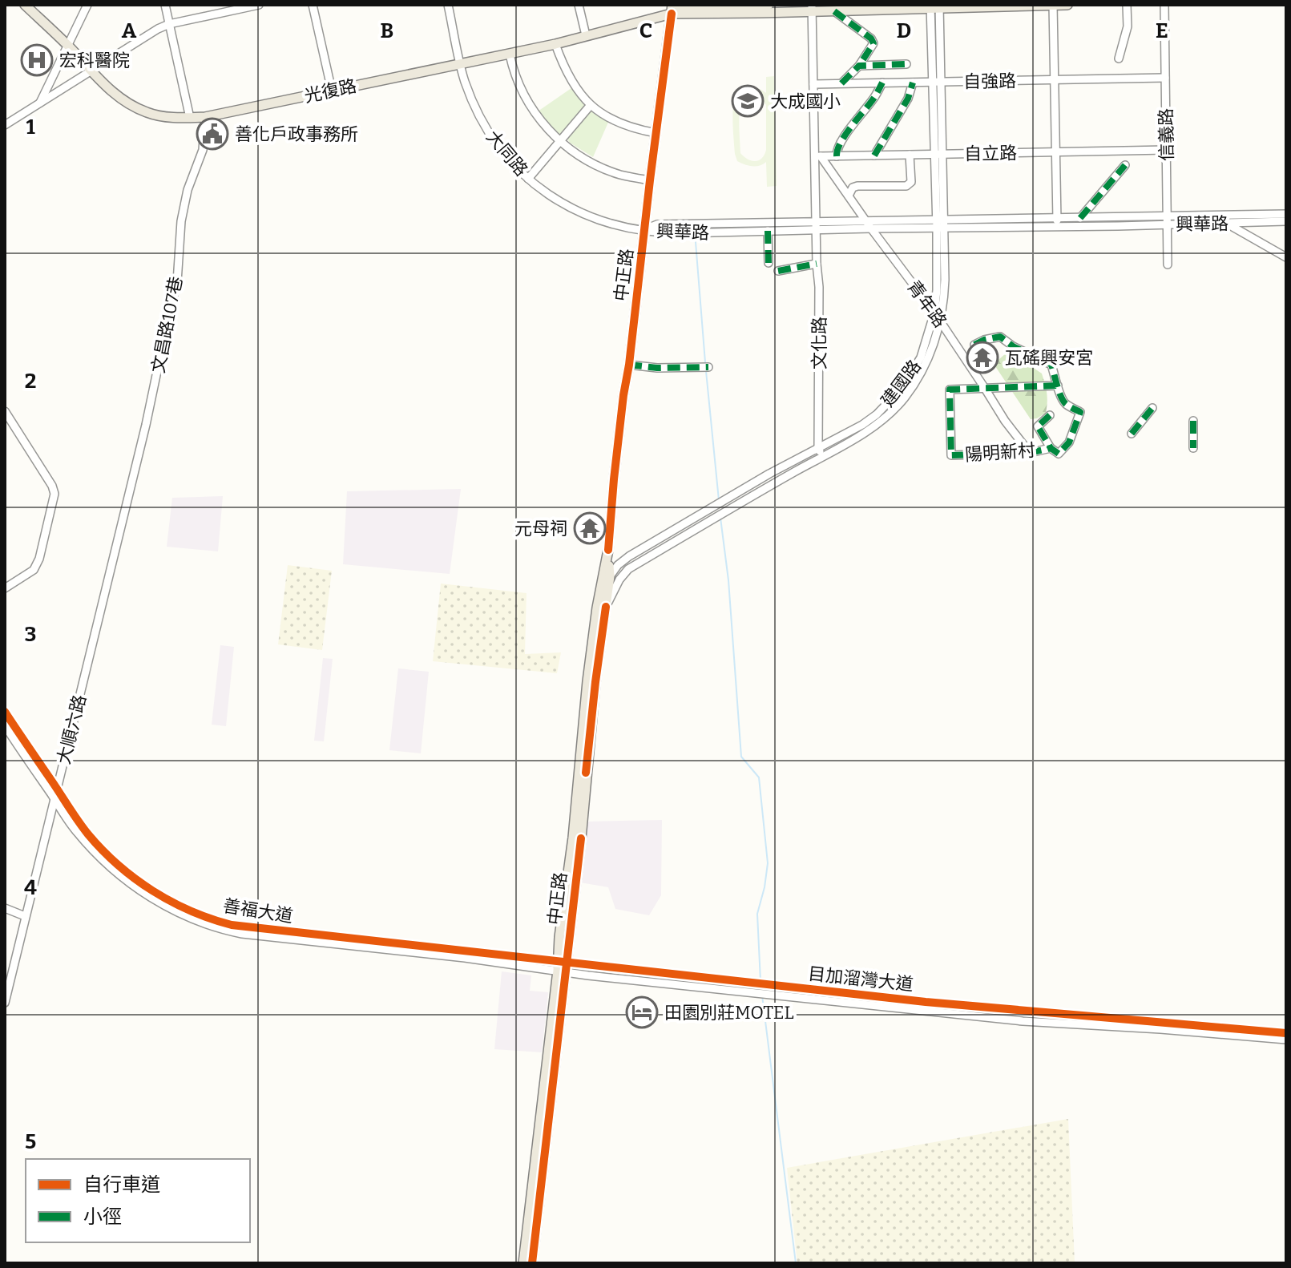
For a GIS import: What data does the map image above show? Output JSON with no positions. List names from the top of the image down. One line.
{"streets":{"main road":["光復路","中正路"],"street":["自強路","信義路","大同路","自立路","興華路","青年路","文昌路107巷","文化路","建國路","陽明新村","大順六路","善福大道","目加溜灣大道"]},"crossings":[["自強路","信義路"],["自強路","建國路"],["光復路","大同路"],["光復路","中正路"],["光復路","文昌路107巷"],["信義路","自立路"],["信義路","興華路"],["大同路","興華路"],["大同路","中正路"],["自立路","青年路"],["自立路","建國路"],["興華路","中正路"],["興華路","青年路"],["興華路","文化路"],["興華路","建國路"],["中正路","建國路"],["中正路","善福大道"],["中正路","目加溜灣大道"],["青年路","建國路"],["青年路","陽明新村"],["文昌路107巷","大順六路"],["文化路","建國路"],["大順六路","善福大道"],["善福大道","目加溜灣大道"]],"places":{"hospital":["宏科醫院"],"school or university":["大成國小"],"public building":["善化戶政事務所"],"temple":["瓦磘興安宮","元母祠"],"hotel":["田園別莊MOTEL"]},"legend":["自行車道","小徑"],"grid":{"columns":["A","B","C","D","E"],"rows":["1","2","3","4","5"]}}
